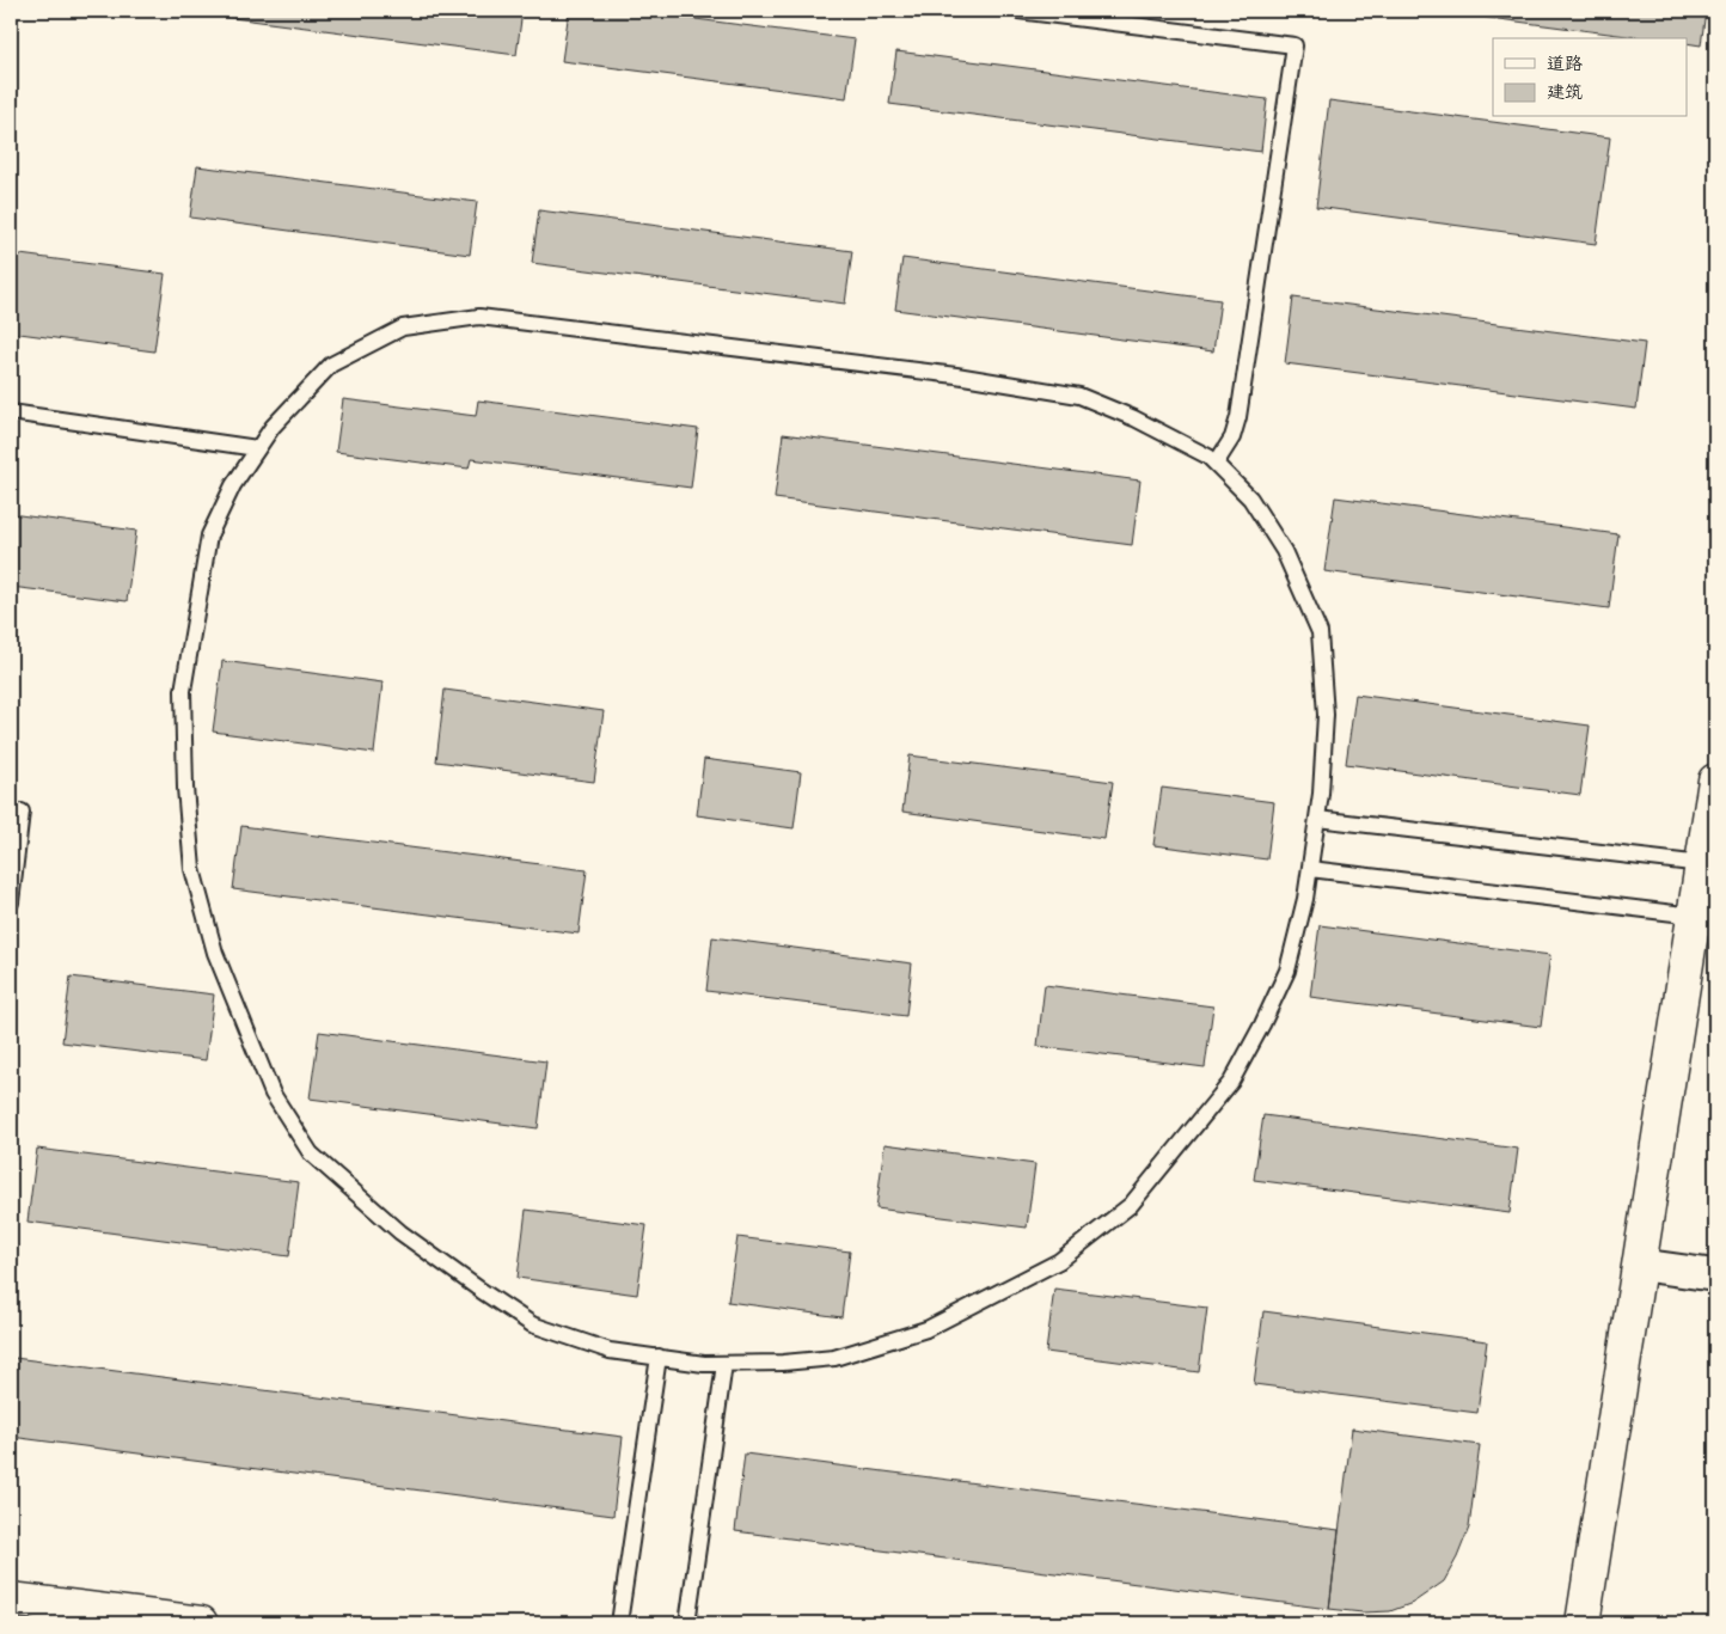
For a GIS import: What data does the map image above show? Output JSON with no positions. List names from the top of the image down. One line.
{"legend":["道路","建筑"]}
